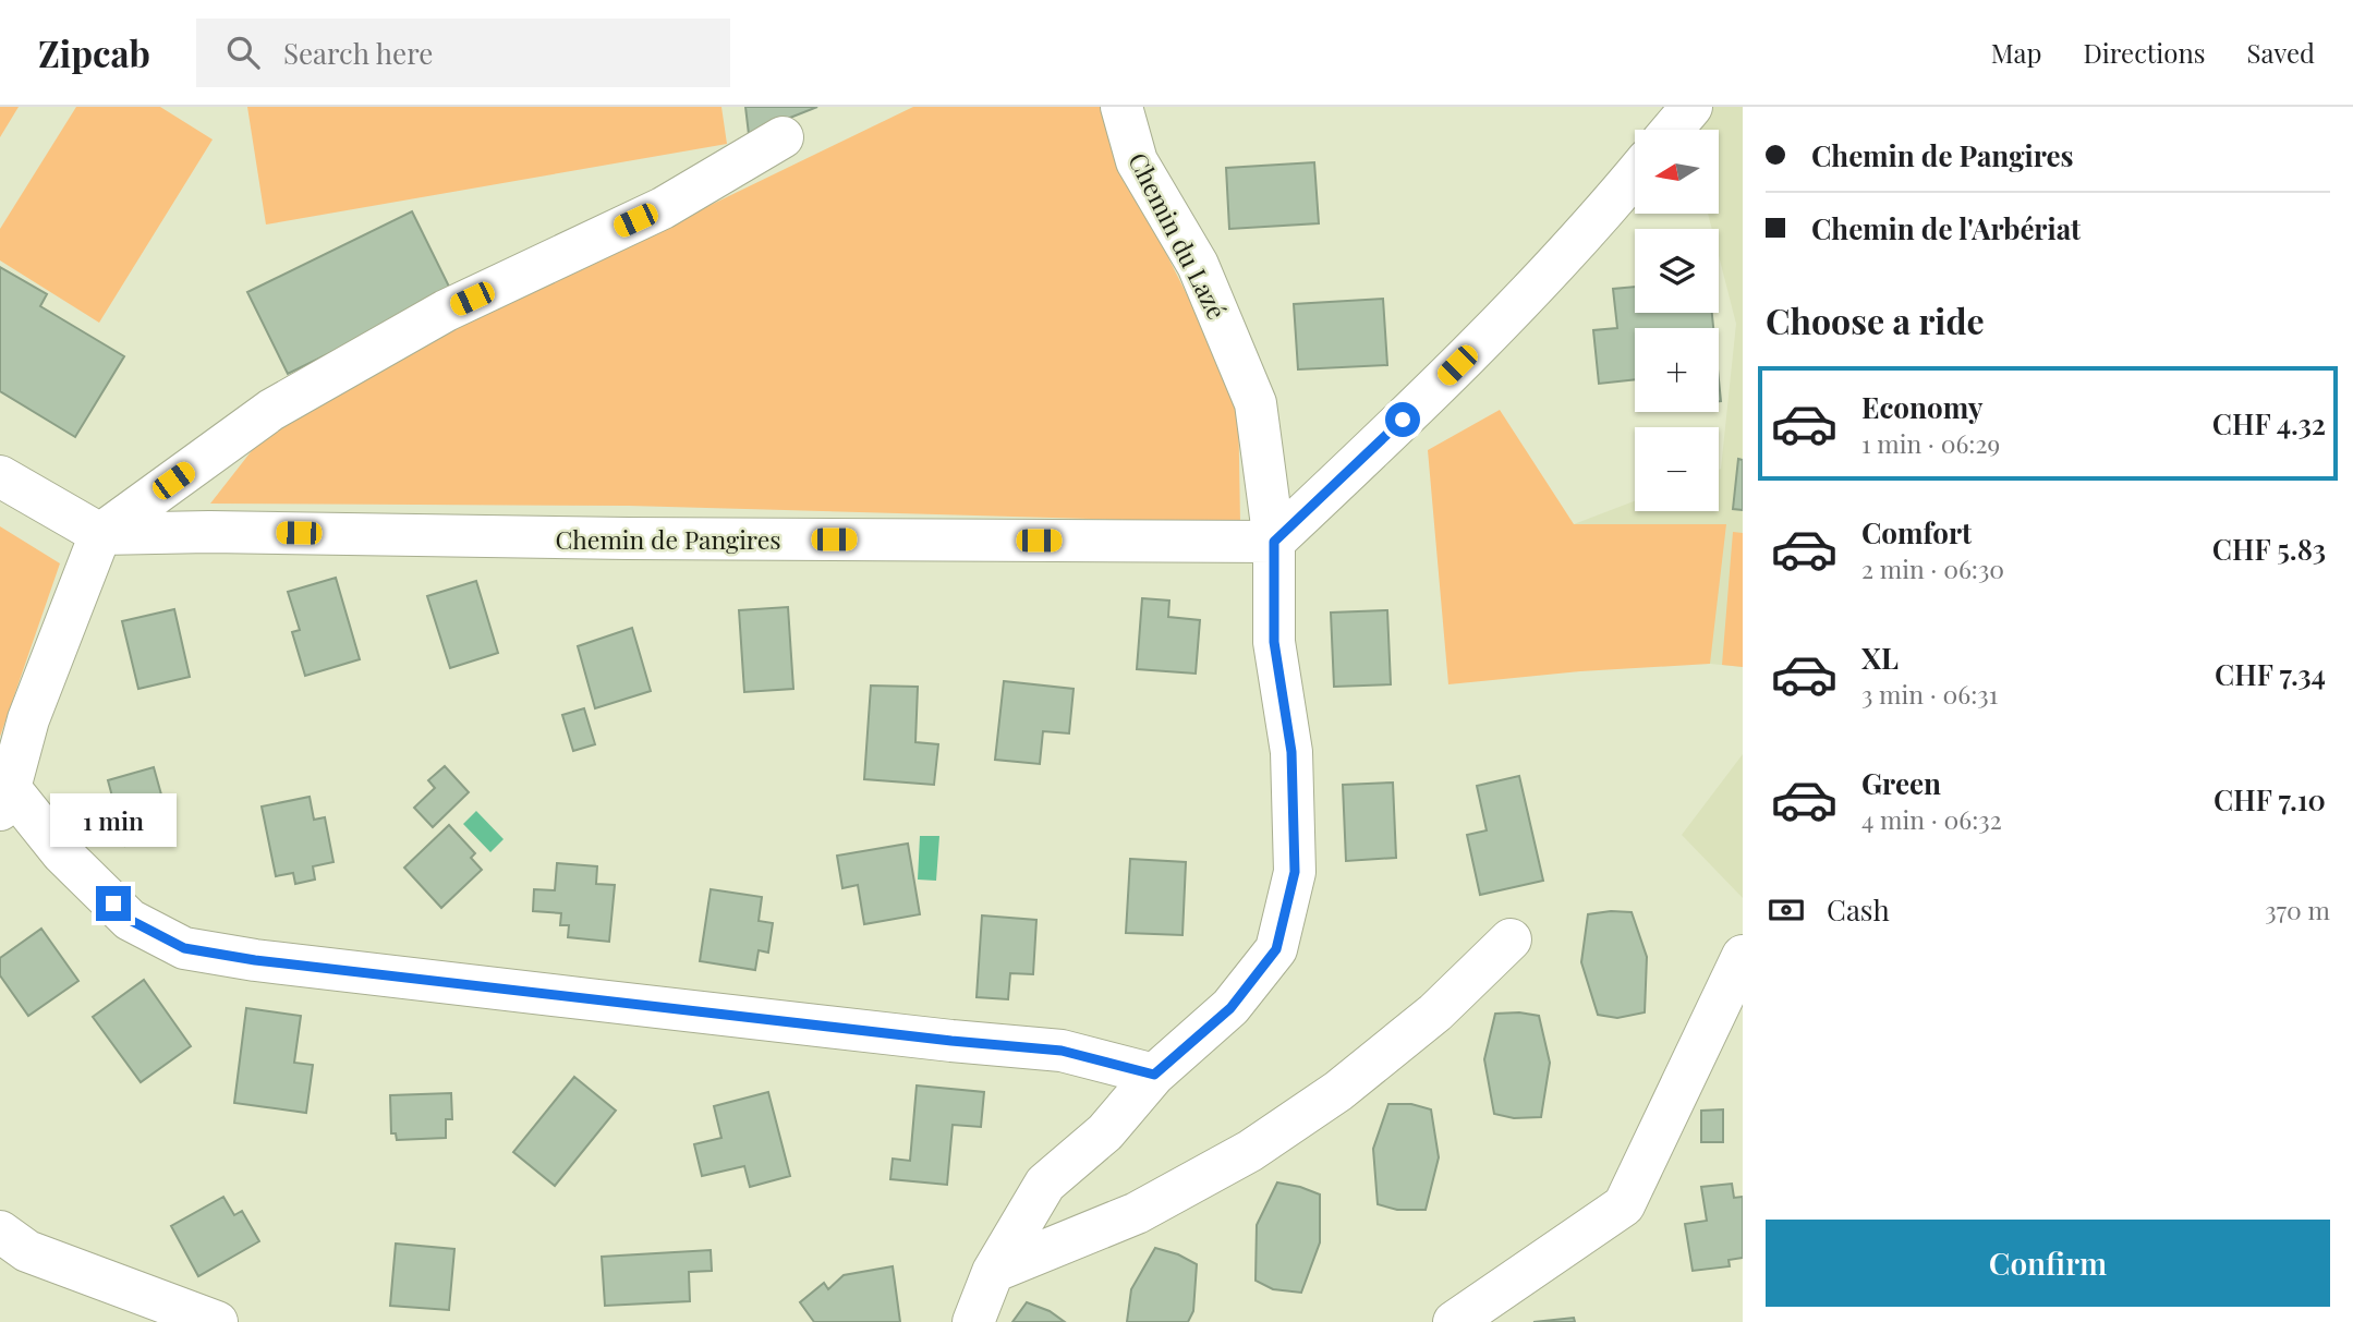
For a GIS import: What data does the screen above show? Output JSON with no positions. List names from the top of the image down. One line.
{"streets":{"street":["Chemin du Lazé","Chemin de Pangires"]},"crossings":[["Chemin du Lazé","Chemin de Pangires"]],"north":"left","page":{"header":"Zipcab","search":"Search here","nav":["Map","Directions","Saved"],"banner":["Chemin de Pangires","Chemin de l'Arbériat"],"map_buttons":["+","−"],"heading":"Choose a ride","list":[{"name":"Economy","note":"1 min · 06:29","value":"CHF 4.32"},{"name":"Comfort","note":"2 min · 06:30","value":"CHF 5.83"},{"name":"XL","note":"3 min · 06:31","value":"CHF 7.34"},{"name":"Green","note":"4 min · 06:32","value":"CHF 7.10"}],"bubble":"1 min","pay":["Cash","370 m"],"buttons":"Confirm"}}
